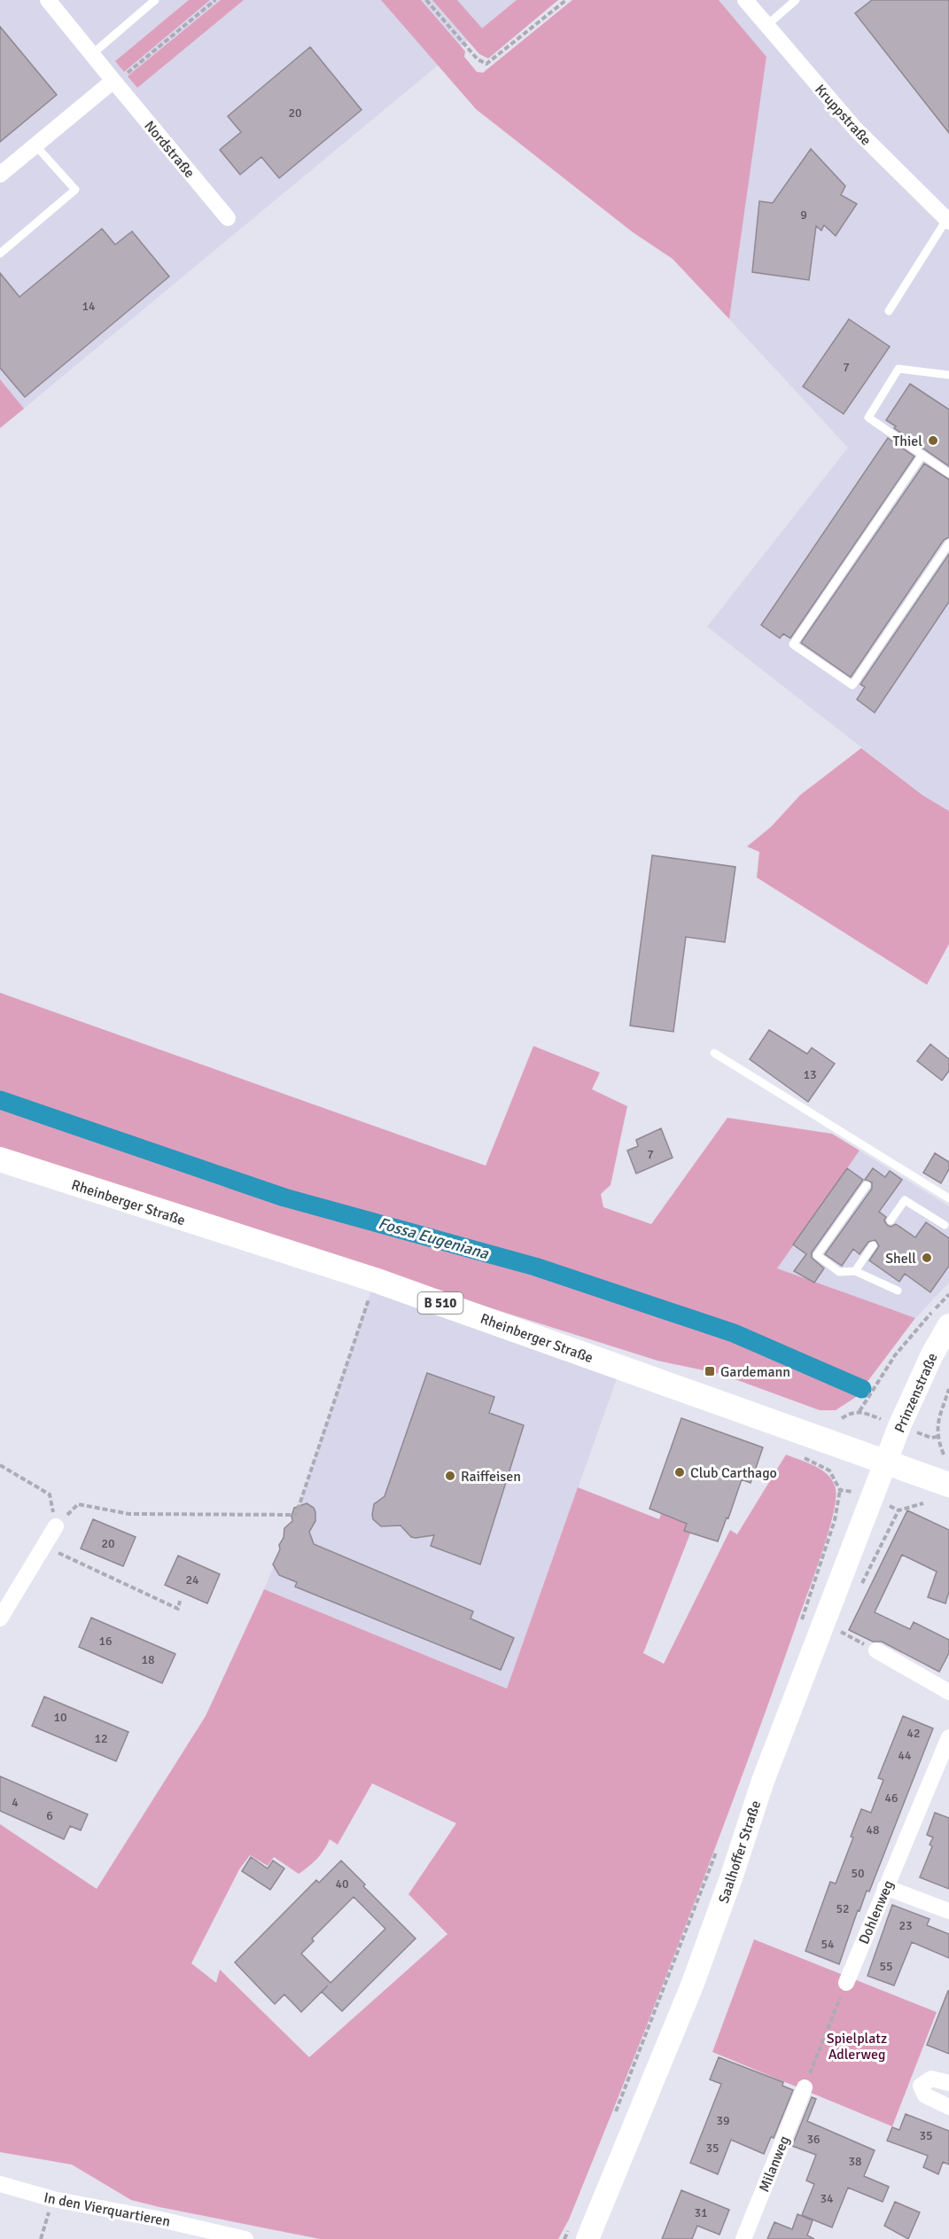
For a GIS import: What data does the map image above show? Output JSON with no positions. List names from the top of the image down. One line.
{"streets":{"main road":["Rheinberger Straße","B 510","Prinzenstraße","Saalhoffer Straße"],"street":["Kruppstraße","Nordstraße","Dohlenweg","Milanweg","In den Vierquartieren"]},"crossings":[["Rheinberger Straße","Prinzenstraße"],["Rheinberger Straße","Saalhoffer Straße"],["Prinzenstraße","Saalhoffer Straße"]],"water":["Fossa Eugeniana"],"parks":["Spielplatz Adlerweg"],"places":{"other":["Thiel","Shell","Club Carthago","Raiffeisen"],"transit":["Gardemann"]},"house_numbers":["20","9","14","7","13","7","20","24","16","18","10","42","12","44","46","4","6","48","50","40","52","23","54","55","39","35","36","35","38","34","31"]}
